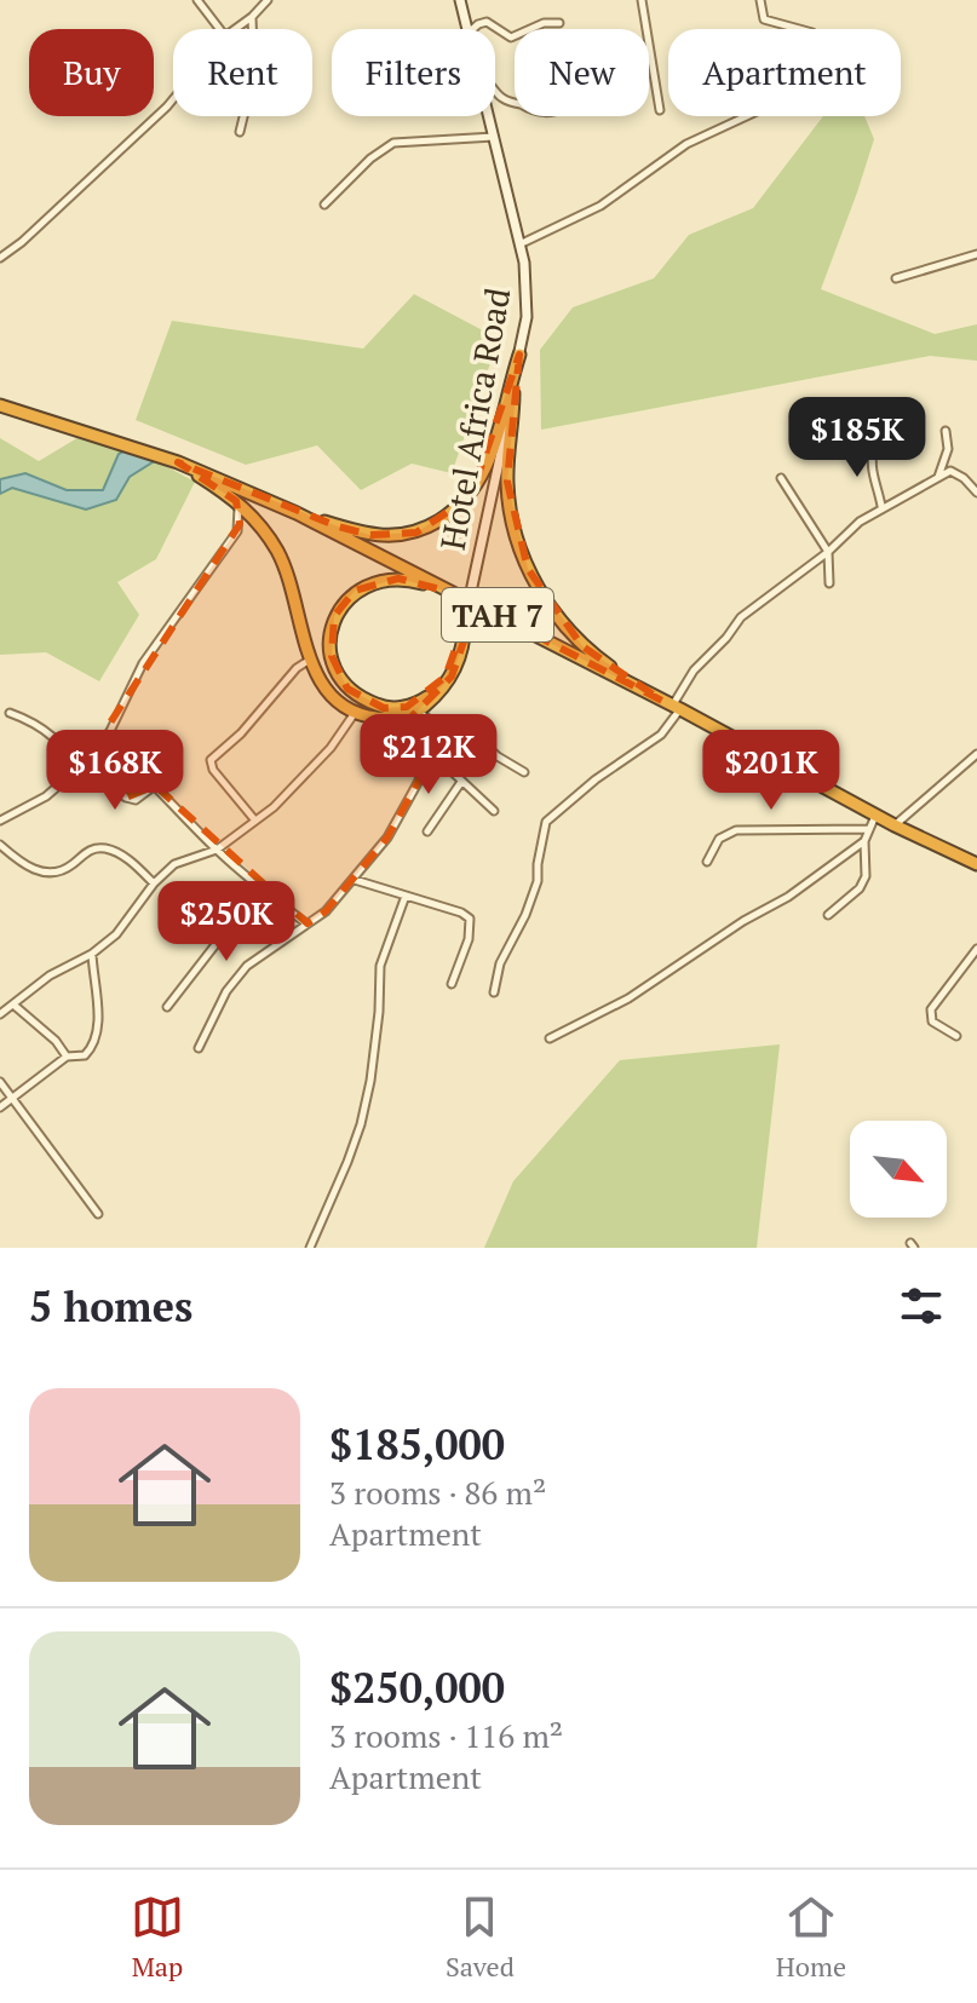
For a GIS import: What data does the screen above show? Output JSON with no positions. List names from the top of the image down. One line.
{"streets":{"highway":["TAH 7"],"street":["Hotel Africa Road"]},"north":"bottom right","page":{"chip":["Buy","Rent","Filters","New","Apartment"],"price":["$185K","$212K","$168K","$201K","$250K"],"heading":"5 homes","list":[{"name":"$185,000","note":"3 rooms · 86 m² · Apartment"},{"name":"$250,000","note":"3 rooms · 116 m² · Apartment"}],"tabs":["Map","Saved","Home"]}}
